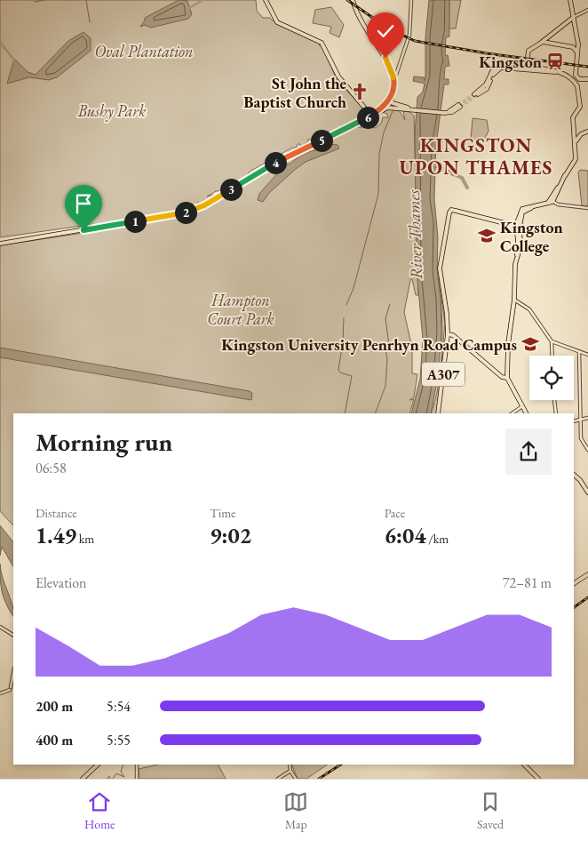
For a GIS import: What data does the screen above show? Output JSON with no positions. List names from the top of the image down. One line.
{"streets":{"main road":["A307"]},"districts":["KINGSTON UPON THAMES"],"water":["River Thames"],"parks":["Oval Plantation","Bushy Park","Hampton Court Park"],"places":{"station":["Kingston"],"church":["St John the Baptist Church"],"school or university":["Kingston College","Kingston University Penrhyn Road Campus"]},"page":{"pins":["6","5","4","3","2","1"],"heading":["Morning run","06:58"],"stats":[["Distance","1.49 km"],["Time","9:02"],["Pace","6:04 /km"]],"chart":["Elevation","72–81 m"],"list":[{"name":"200 m","note":"5:54"},{"name":"400 m","note":"5:55"}],"tabs":["Home","Map","Saved"]}}
